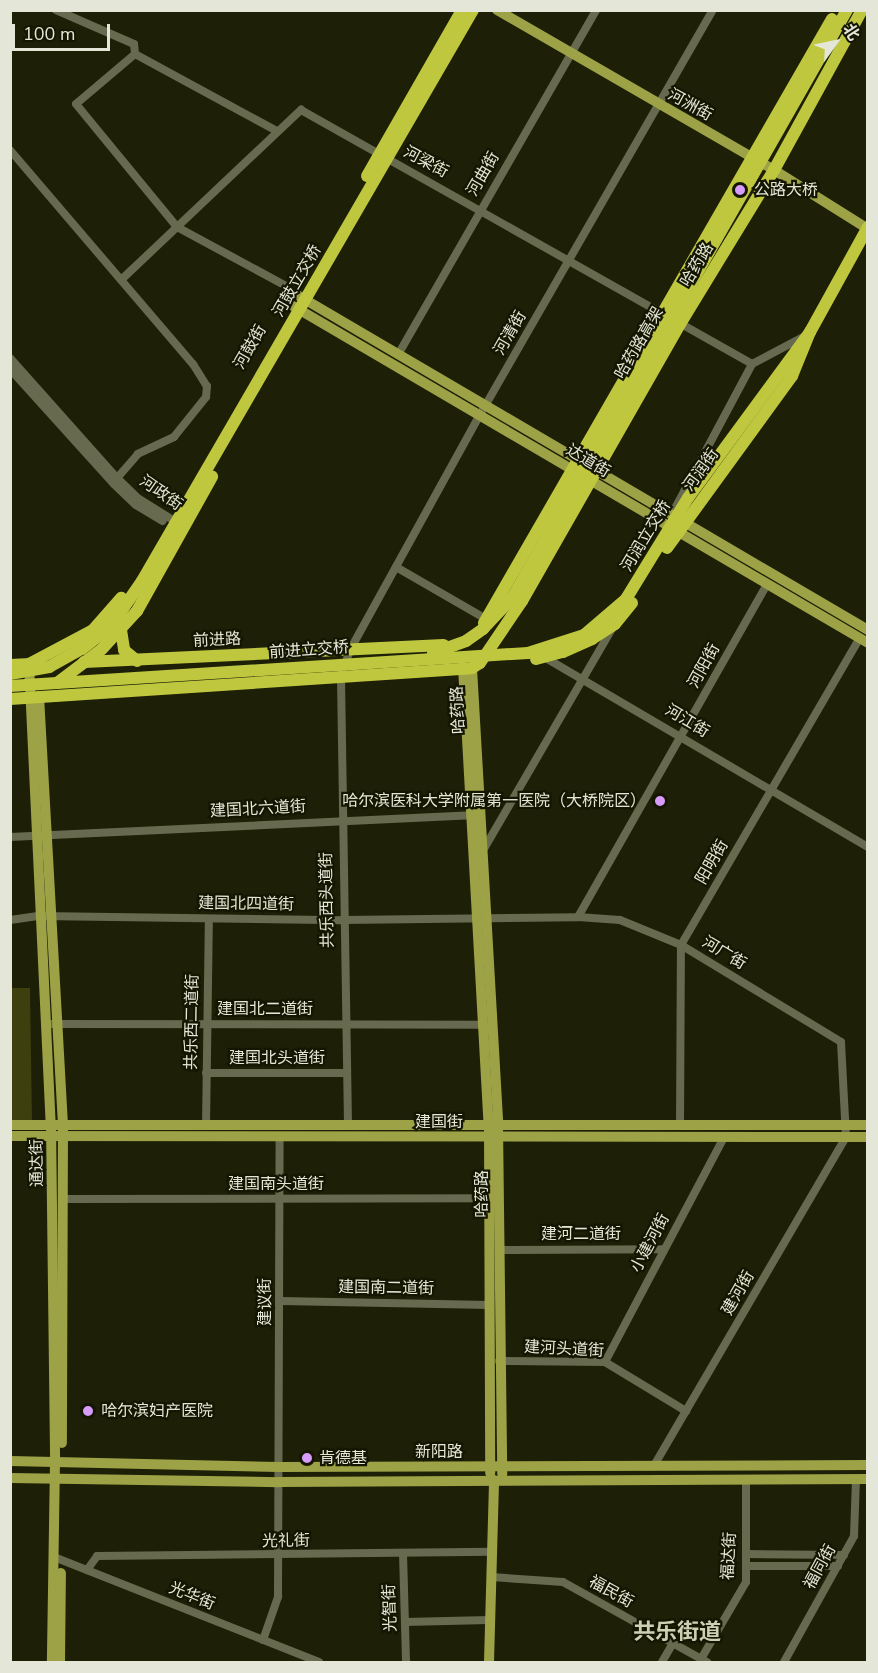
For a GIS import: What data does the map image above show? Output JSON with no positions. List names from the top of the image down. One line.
{"streets":{"highway":["哈药路","河鼓立交桥","哈药路高架","河鼓街","河润街","河润立交桥","前进路","前进立交桥"],"main road":["河洲街","达道街","建国街","通达街","新阳路"],"street":["河梁街","河曲街","河清街","河政街","河阳街","河江街","建国北六道街","阳明街","共乐西头道街","建国北四道街","河广街","建国北二道街","共乐西二道街","建国北头道街","建国南头道街","建河二道街","小建河街","建国南二道街","建河街","建议街","建河头道街","光礼街","福达街","福同街","福民街","光华街","光智街"]},"crossings":[["河洲街","河曲街"],["河洲街","哈药路"],["河洲街","河清街"],["河洲街","河润街"],["河梁街","河曲街"],["河梁街","哈药路"],["河梁街","河清街"],["河梁街","河鼓街"],["河梁街","河润街"],["哈药路","达道街"],["哈药路","河润街"],["哈药路","前进路"],["哈药路","建国北六道街"],["哈药路","建国北四道街"],["哈药路","河广街"],["哈药路","建国北二道街"],["哈药路","建国街"],["哈药路","建国南头道街"],["哈药路","建河二道街"],["哈药路","建国南二道街"],["哈药路","建河头道街"],["哈药路","新阳路"],["哈药路","光礼街"],["哈药路","福民街"],["河清街","达道街"],["河清街","前进路"],["河清街","共乐西头道街"],["哈药路高架","前进立交桥"],["河鼓街","河政街"],["河鼓街","前进路"],["河鼓街","通达街"],["达道街","河润街"],["达道街","河阳街"],["达道街","阳明街"],["河润街","河润立交桥"],["河润街","前进立交桥"],["河润街","河江街"],["河润立交桥","前进立交桥"],["前进路","通达街"],["河阳街","河江街"],["河阳街","河广街"],["河江街","阳明街"],["建国北六道街","共乐西头道街"],["建国北六道街","通达街"],["阳明街","河广街"],["阳明街","建国街"],["共乐西头道街","建国北四道街"],["共乐西头道街","建国北二道街"],["共乐西头道街","建国北头道街"],["共乐西头道街","建国街"],["建国北四道街","河广街"],["建国北四道街","共乐西二道街"],["建国北四道街","通达街"],["河广街","建国街"],["河广街","建河街"],["建国北二道街","共乐西二道街"],["建国北二道街","通达街"],["共乐西二道街","建国北头道街"],["共乐西二道街","建国街"],["建国街","通达街"],["建国街","小建河街"],["建国街","建河街"],["建国街","建议街"],["通达街","建国南头道街"],["通达街","新阳路"],["通达街","光华街"],["建国南头道街","建议街"],["建河二道街","小建河街"],["小建河街","建河头道街"],["建国南二道街","建议街"],["建河街","建河头道街"],["建河街","新阳路"],["建议街","新阳路"],["建议街","光礼街"],["建议街","光华街"],["新阳路","福达街"],["新阳路","福同街"],["光礼街","光华街"],["光礼街","光智街"],["福达街","福民街"]],"districts":["共乐街道"],"places":["公路大桥","哈尔滨医科大学附属第一医院（大桥院区）","哈尔滨妇产医院","肯德基"],"scale_bar":"100 m","north":"top right"}
